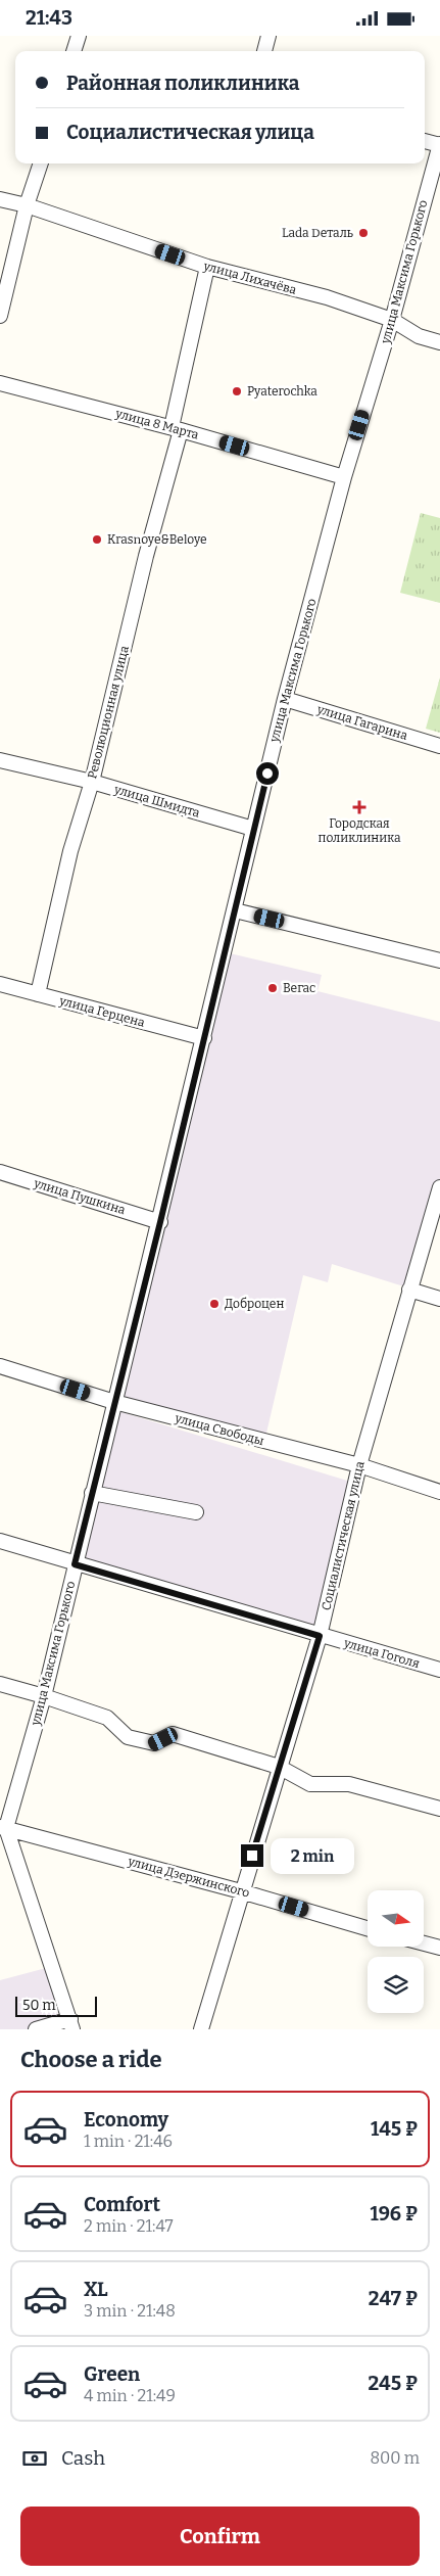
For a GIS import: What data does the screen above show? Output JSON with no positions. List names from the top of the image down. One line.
{"streets":{"street":["улица Максима Горького","улица Лихачёва","улица 8 Марта","Революционная улица","улица Гагарина","улица Шмидта","улица Герцена","улица Пушкина","улица Свободы","Социалистическая улица","улица Гоголя","улица Дзержинского"]},"crossings":[["улица Максима Горького","улица Лихачёва"],["улица Максима Горького","улица 8 Марта"],["улица Максима Горького","улица Гагарина"],["улица Максима Горького","улица Шмидта"],["улица Максима Горького","улица Герцена"],["улица Максима Горького","улица Пушкина"],["улица Максима Горького","улица Свободы"],["улица Максима Горького","улица Гоголя"],["улица Максима Горького","улица Дзержинского"],["улица Лихачёва","Революционная улица"],["улица 8 Марта","Революционная улица"],["Революционная улица","улица Шмидта"],["Революционная улица","улица Герцена"],["улица Свободы","Социалистическая улица"],["Социалистическая улица","улица Гоголя"],["Социалистическая улица","улица Дзержинского"]],"places":{"other":["Lada Dеталь","Pyaterochka","Krasnoye&Beloye","Вегас","Доброцен"],"health":["Городская поликлиника"]},"scale_bar":"50 m","north":"right","page":{"status":"21:43","banner":["Районная поликлиника","Социалистическая улица"],"bubble":"2 min","scale":"50 m","heading":"Choose a ride","list":[{"name":"Economy","note":"1 min · 21:46","value":"145 ₽"},{"name":"Comfort","note":"2 min · 21:47","value":"196 ₽"},{"name":"XL","note":"3 min · 21:48","value":"247 ₽"},{"name":"Green","note":"4 min · 21:49","value":"245 ₽"}],"pay":["Cash","800 m"],"buttons":"Confirm"}}
